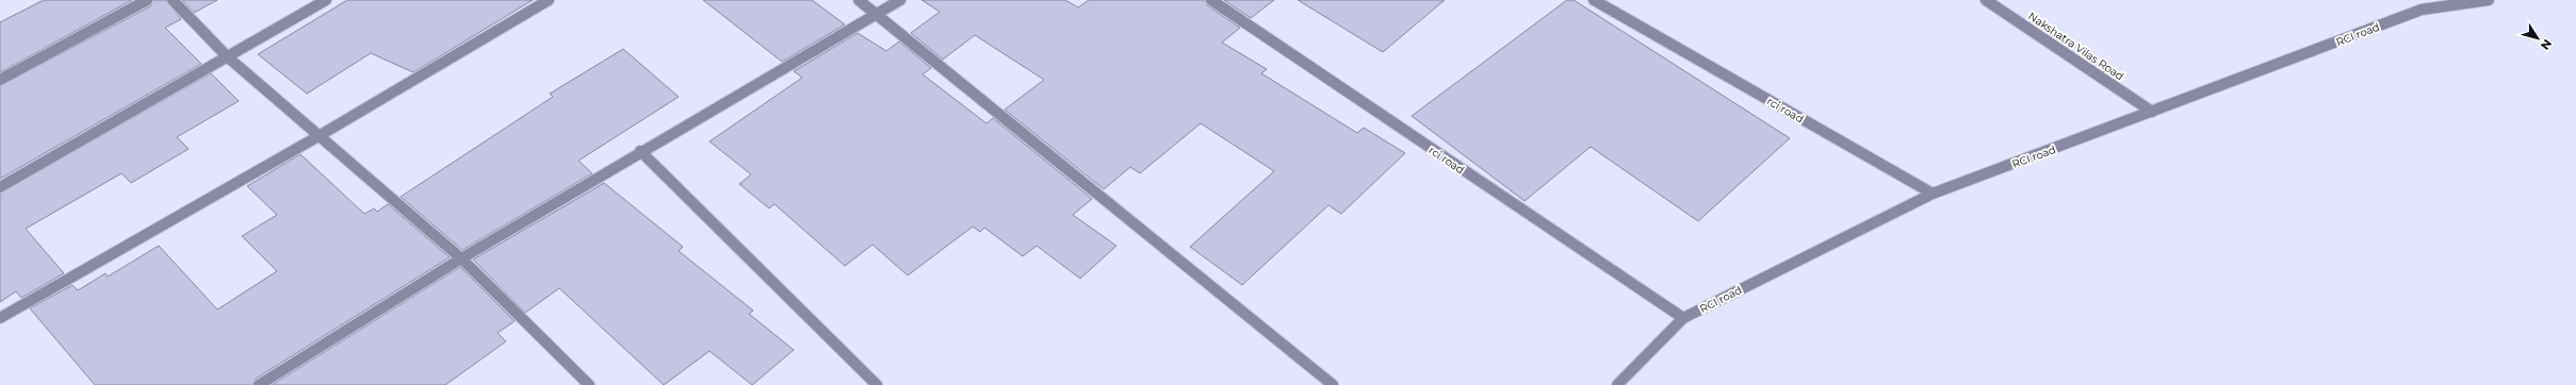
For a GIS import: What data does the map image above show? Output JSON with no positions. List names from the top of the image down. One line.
{"streets":{"street":["RCI road","Nakshatra Vilas Road","rci road"]},"crossings":[["RCI road","Nakshatra Vilas Road"],["RCI road","rci road"]],"north":"bottom right"}
